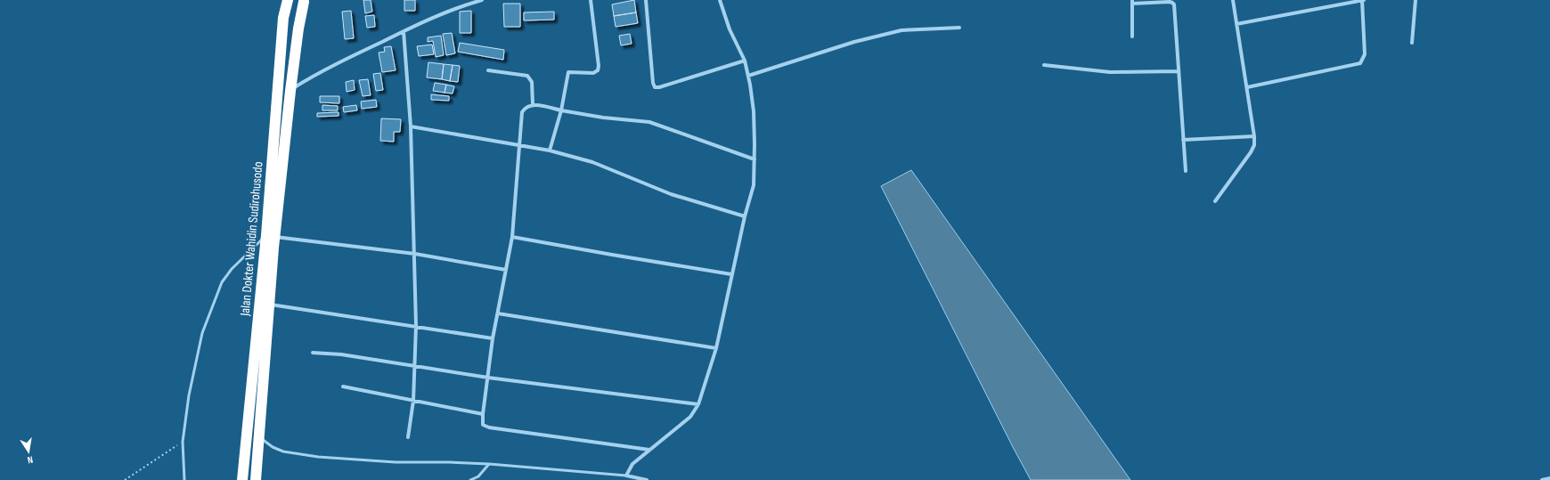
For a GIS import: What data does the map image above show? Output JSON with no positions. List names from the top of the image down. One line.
{"streets":{"highway":["Jalan Dokter Wahidin Sudirohusodo"]},"north":"bottom"}
